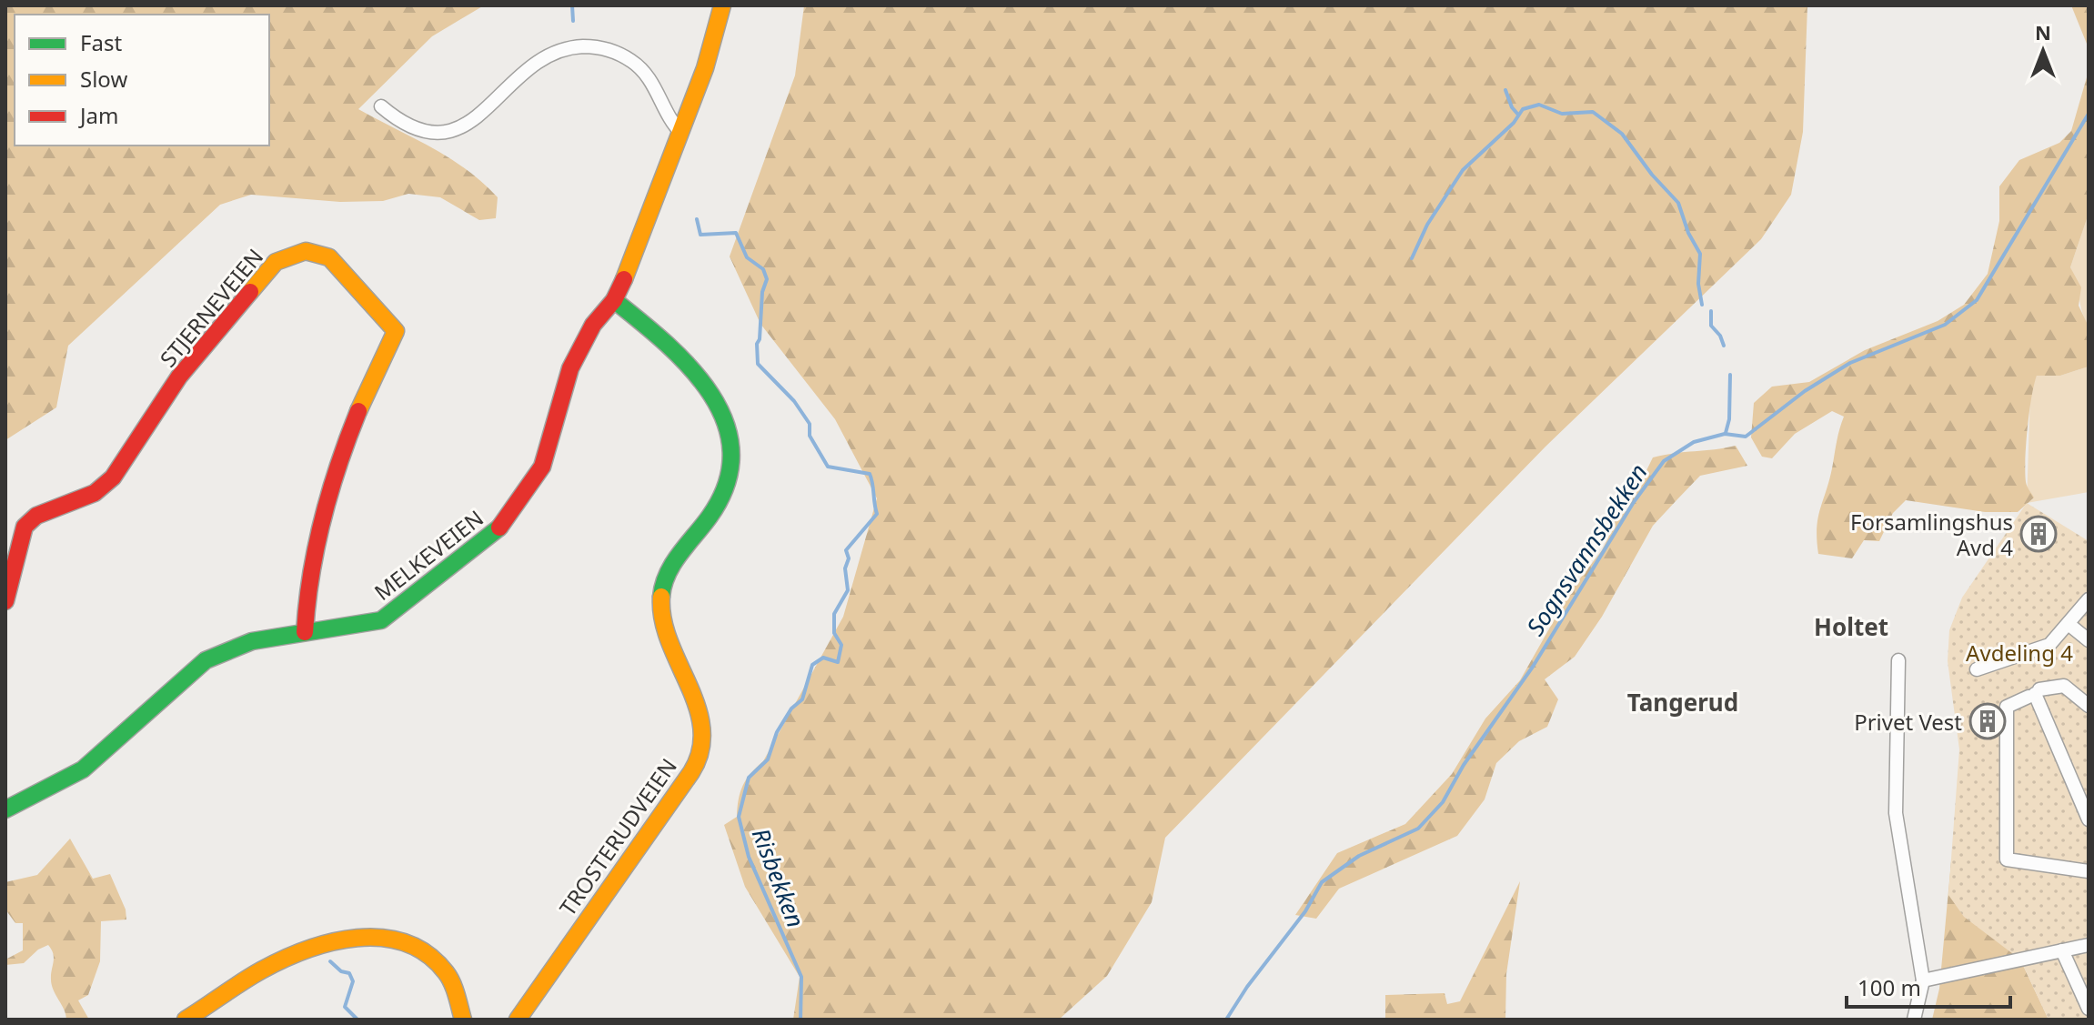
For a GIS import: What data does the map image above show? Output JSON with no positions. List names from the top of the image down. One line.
{"streets":{"street":["STJERNEVEIEN","MELKEVEIEN","TROSTERUDVEIEN"]},"crossings":[["STJERNEVEIEN","MELKEVEIEN"],["MELKEVEIEN","TROSTERUDVEIEN"]],"districts":["Holtet","Tangerud"],"water":["Sognsvannsbekken","Risbekken"],"parks":["Avdeling 4"],"places":{"building":["Forsamlingshus Avd 4","Privet Vest"]},"legend":["Fast","Slow","Jam"],"scale_bar":"100 m","north":"top"}
